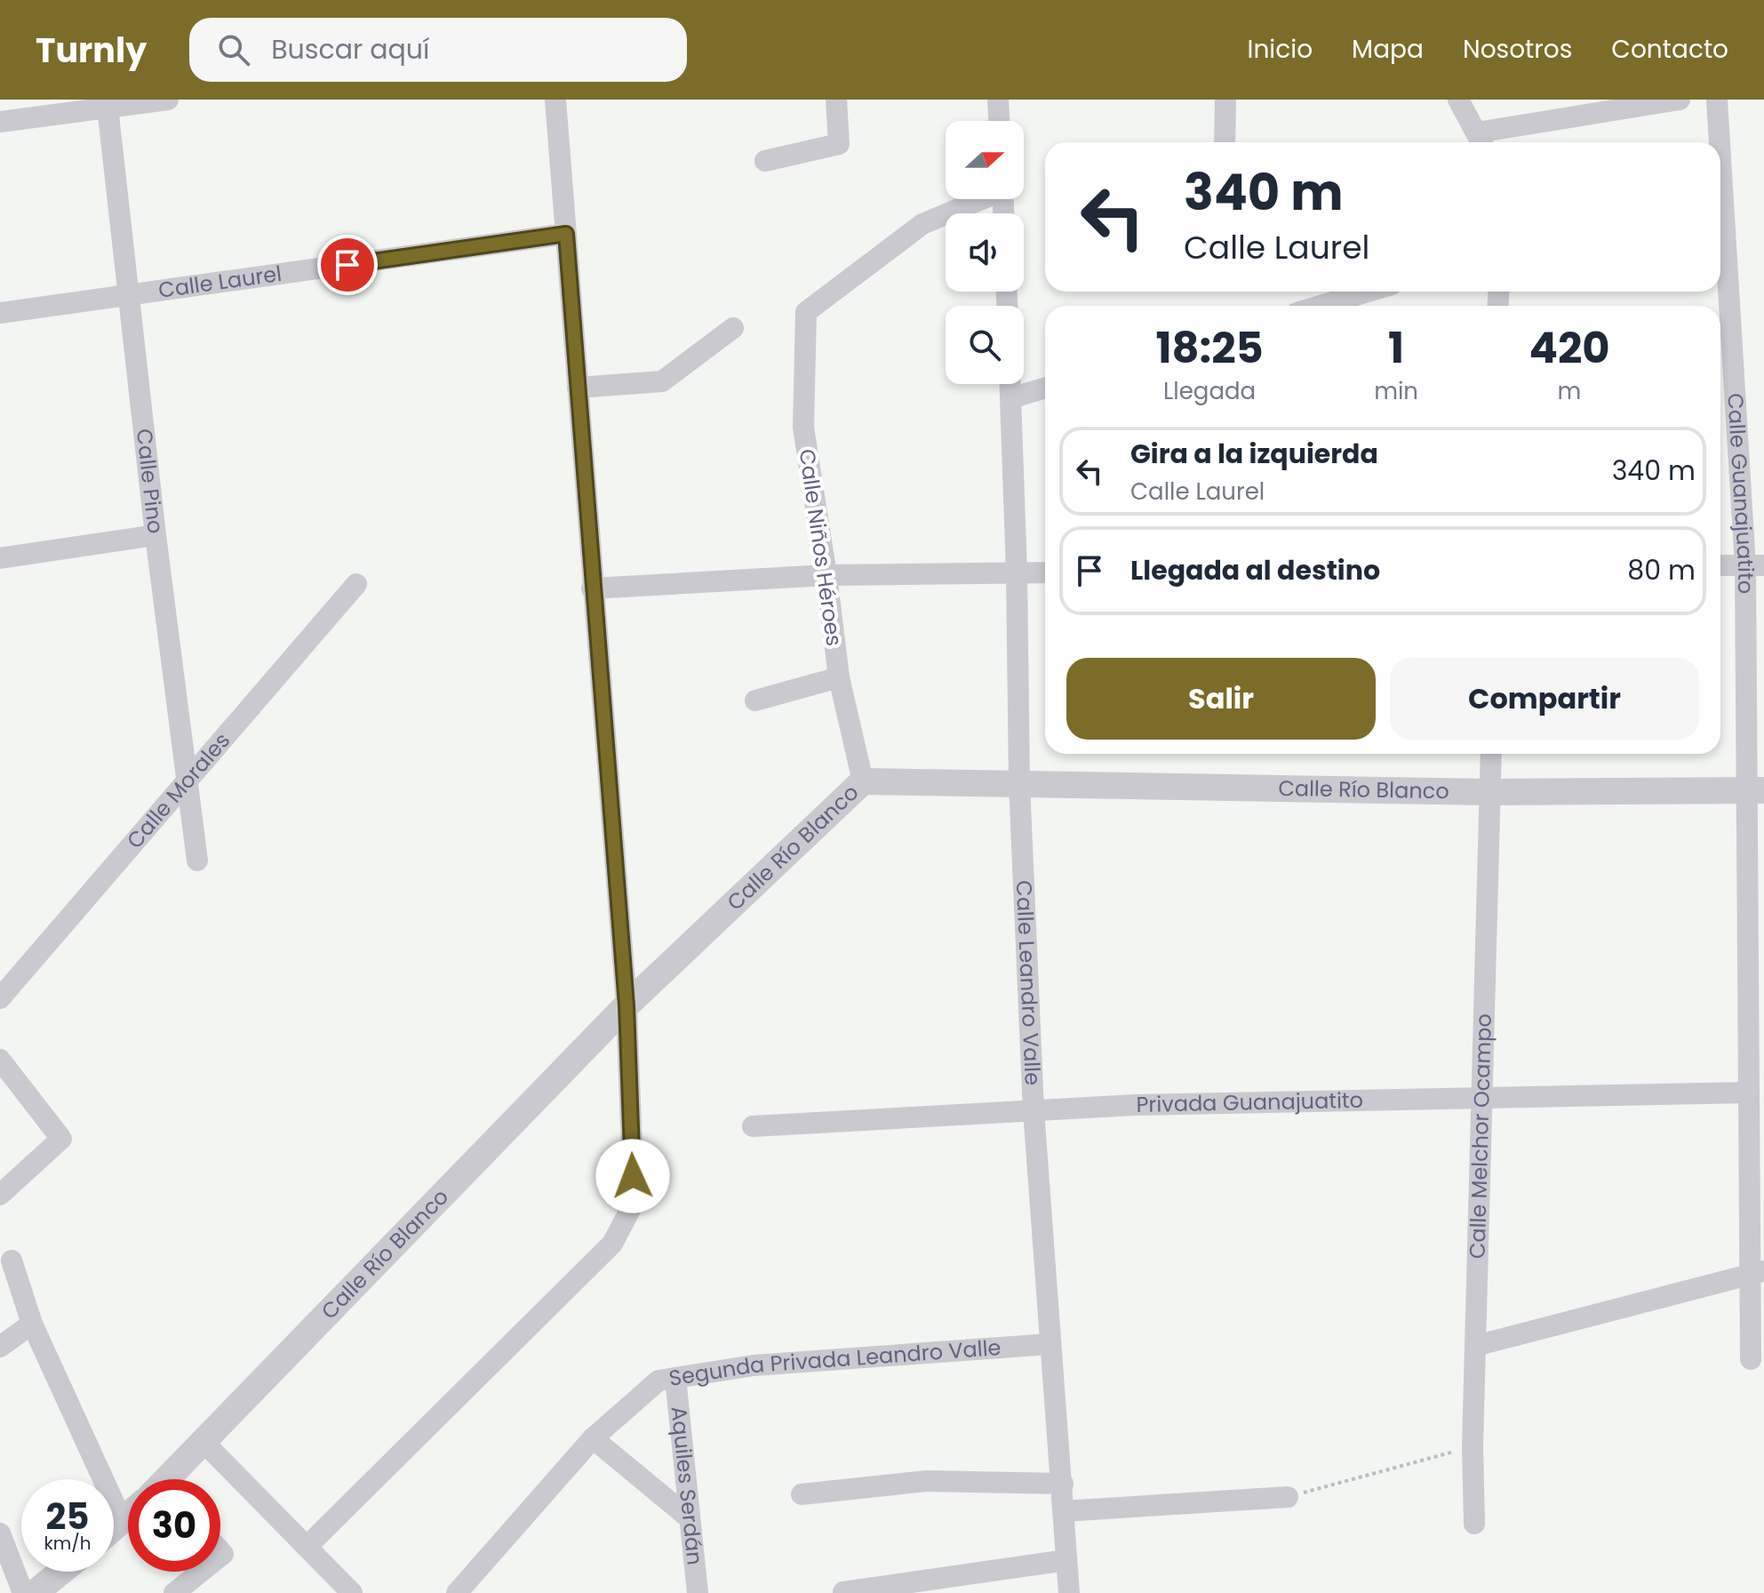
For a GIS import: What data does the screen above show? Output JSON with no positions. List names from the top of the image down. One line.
{"streets":{"street":["Calle Laurel","Calle Pino","Calle Guanajuatito","Calle Niños Héroes","Calle Río Blanco","Calle Morales","Calle Leandro Valle","Privada Guanajuatito","Calle Melchor Ocampo","Segunda Privada Leandro Valle","Aquiles Serdán"]},"crossings":[["Calle Laurel","Calle Pino"],["Calle Pino","Calle Morales"],["Calle Guanajuatito","Calle Río Blanco"],["Calle Guanajuatito","Privada Guanajuatito"],["Calle Niños Héroes","Calle Río Blanco"],["Calle Río Blanco","Calle Leandro Valle"],["Calle Río Blanco","Calle Melchor Ocampo"],["Calle Leandro Valle","Privada Guanajuatito"],["Calle Leandro Valle","Segunda Privada Leandro Valle"],["Privada Guanajuatito","Calle Melchor Ocampo"],["Segunda Privada Leandro Valle","Aquiles Serdán"]],"north":"right","page":{"header":"Turnly","search":"Buscar aquí","nav":["Inicio","Mapa","Nosotros","Contacto"],"turn":["340 m","Calle Laurel"],"eta":["18:25","Llegada","1","min","420","m"],"list":[{"name":"Gira a la izquierda","note":"Calle Laurel","value":"340 m"},{"name":"Llegada al destino","value":"80 m"}],"buttons":["Salir","Compartir"],"speed":"25 km/h","limit":"30"}}
